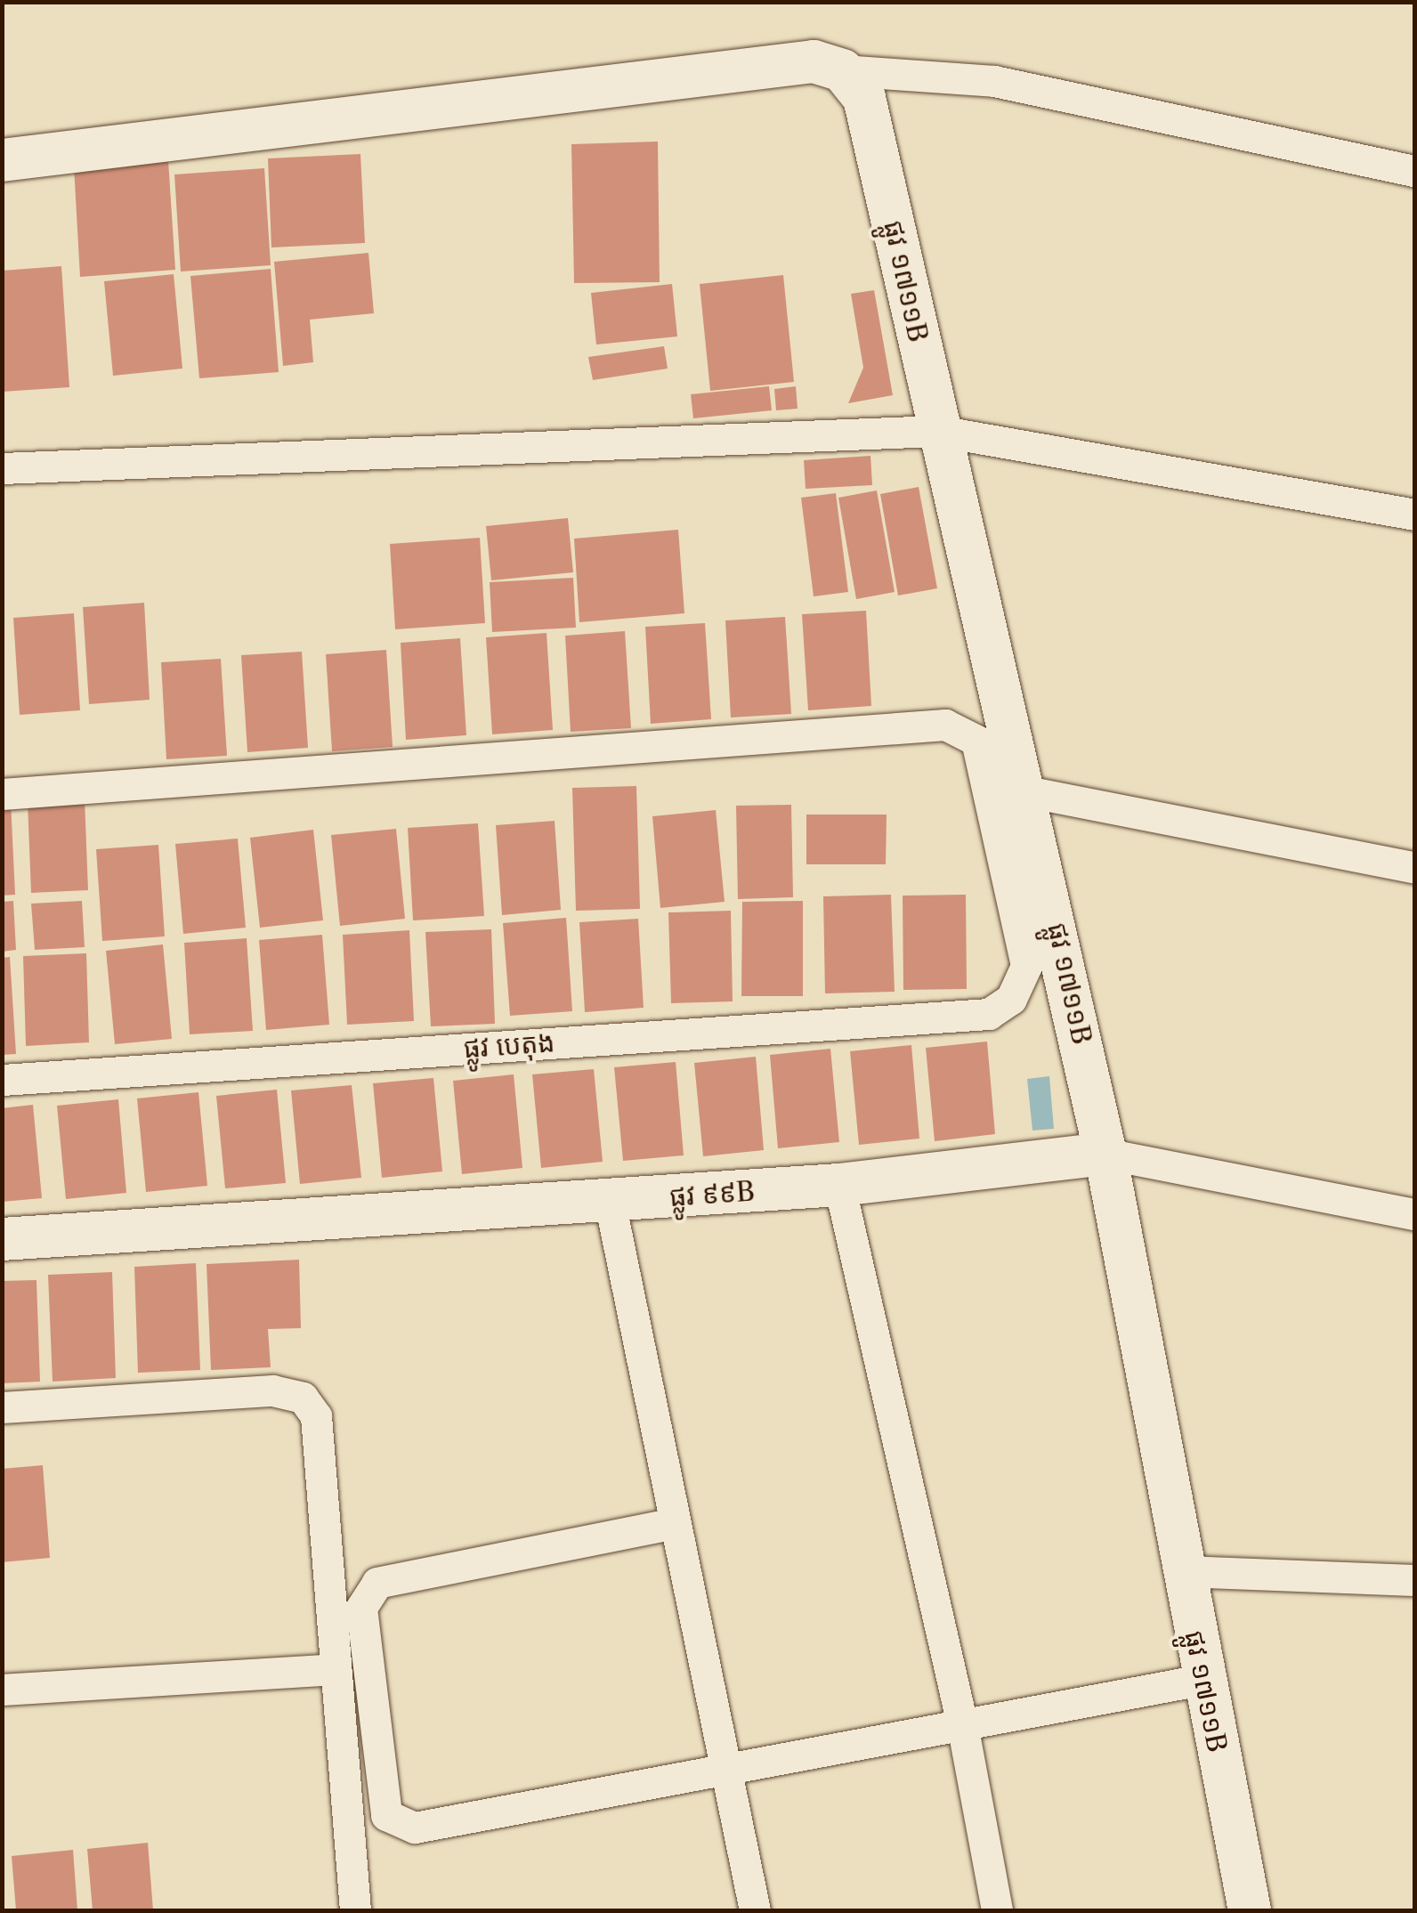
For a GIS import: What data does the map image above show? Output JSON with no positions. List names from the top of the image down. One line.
{"streets":{"street":["ផ្លូវ ១៧១១B","ផ្លូវ បេតុង","ផ្លូវ ៩៩B"]},"crossings":[["ផ្លូវ ១៧១១B","ផ្លូវ ៩៩B"]]}
